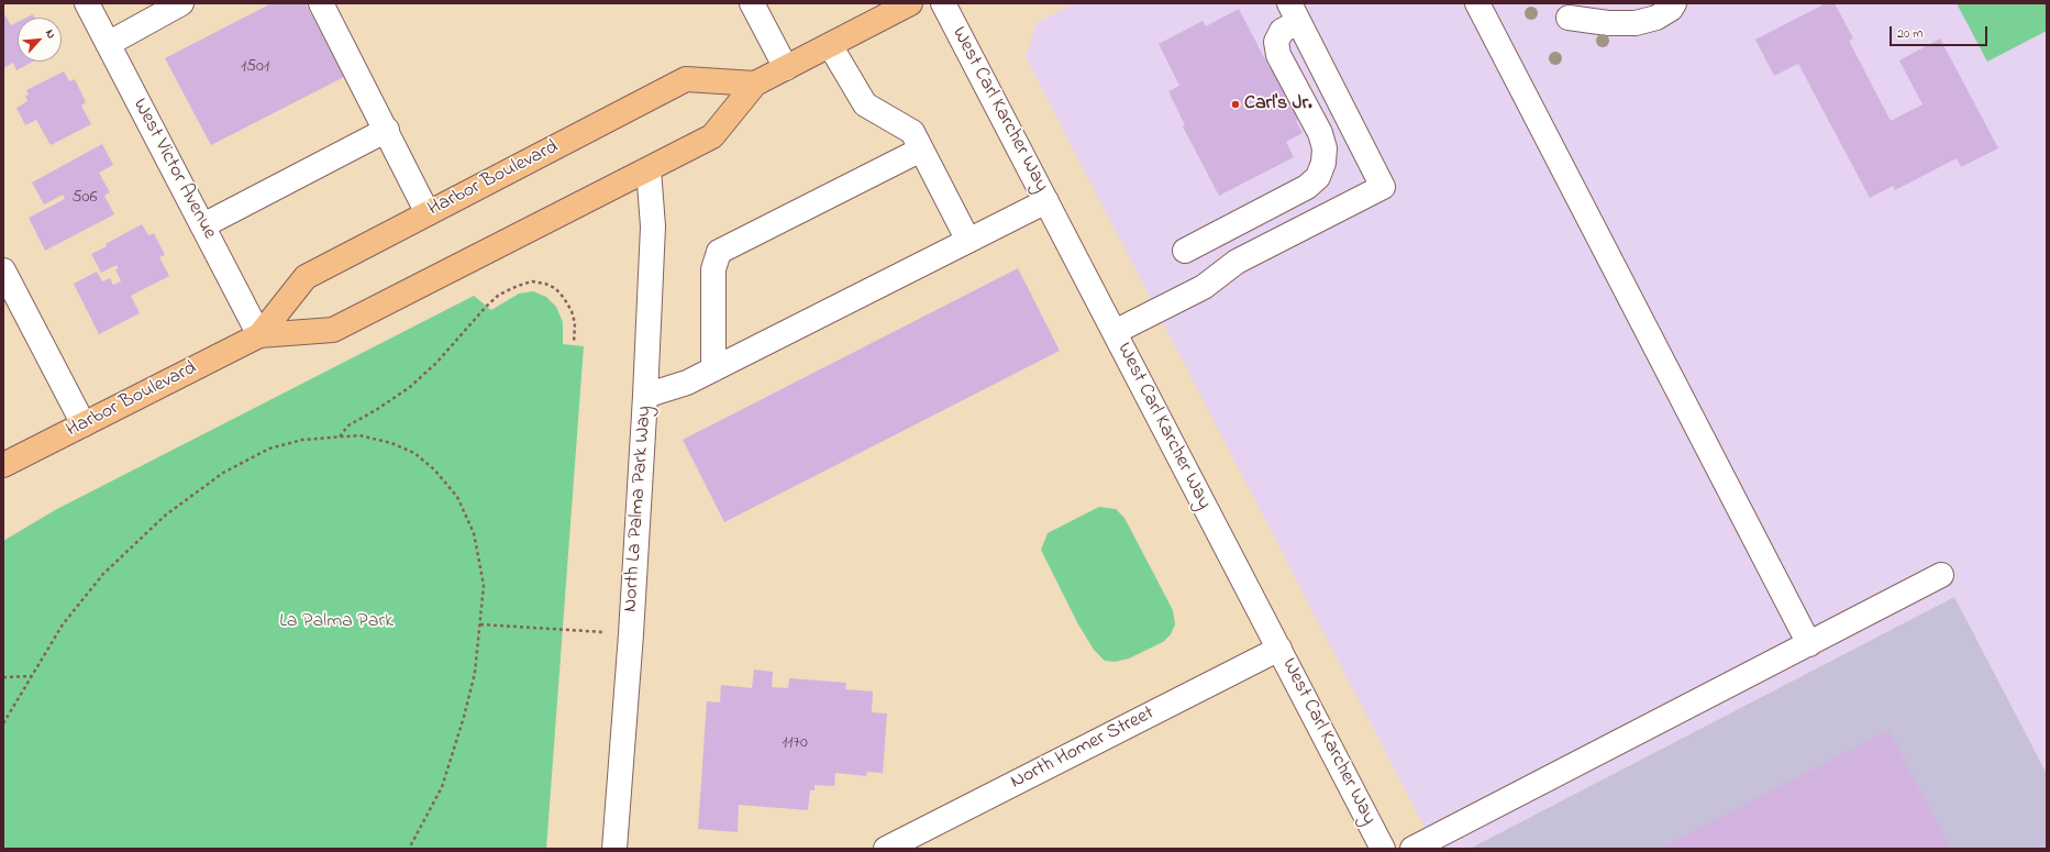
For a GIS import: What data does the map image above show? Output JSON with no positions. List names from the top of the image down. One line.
{"streets":{"main road":["Harbor Boulevard"],"street":["West Carl Karcher Way","West Victor Avenue","North La Palma Park Way","North Homer Street"]},"crossings":[["West Carl Karcher Way","North Homer Street"],["West Victor Avenue","Harbor Boulevard"],["Harbor Boulevard","North La Palma Park Way"]],"parks":["La Palma Park"],"places":["Carl's Jr."],"house_numbers":["1501","506","1170"],"scale_bar":"20 m","north":"top right"}
